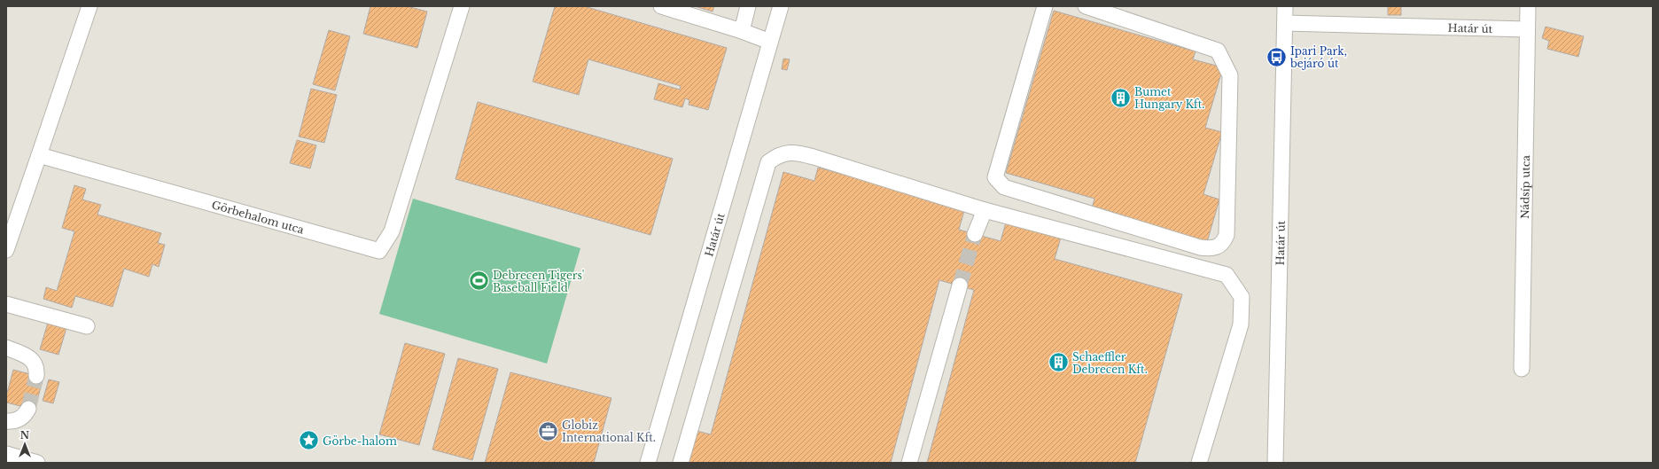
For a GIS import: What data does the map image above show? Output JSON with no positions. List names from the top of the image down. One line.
{"streets":{"street":["Határ út","Nádsíp utca","Görbehalom utca"]},"crossings":[["Határ út","Nádsíp utca"]],"places":{"bus stop":["Ipari Park, bejáró út"],"building":["Bumet Hungary Kft.","Schaeffler Debrecen Kft."],"sports":["Debrecen Tigers' Baseball Field"],"office":["Globiz International Kft."],"place":["Görbe-halom"]},"north":"top"}
